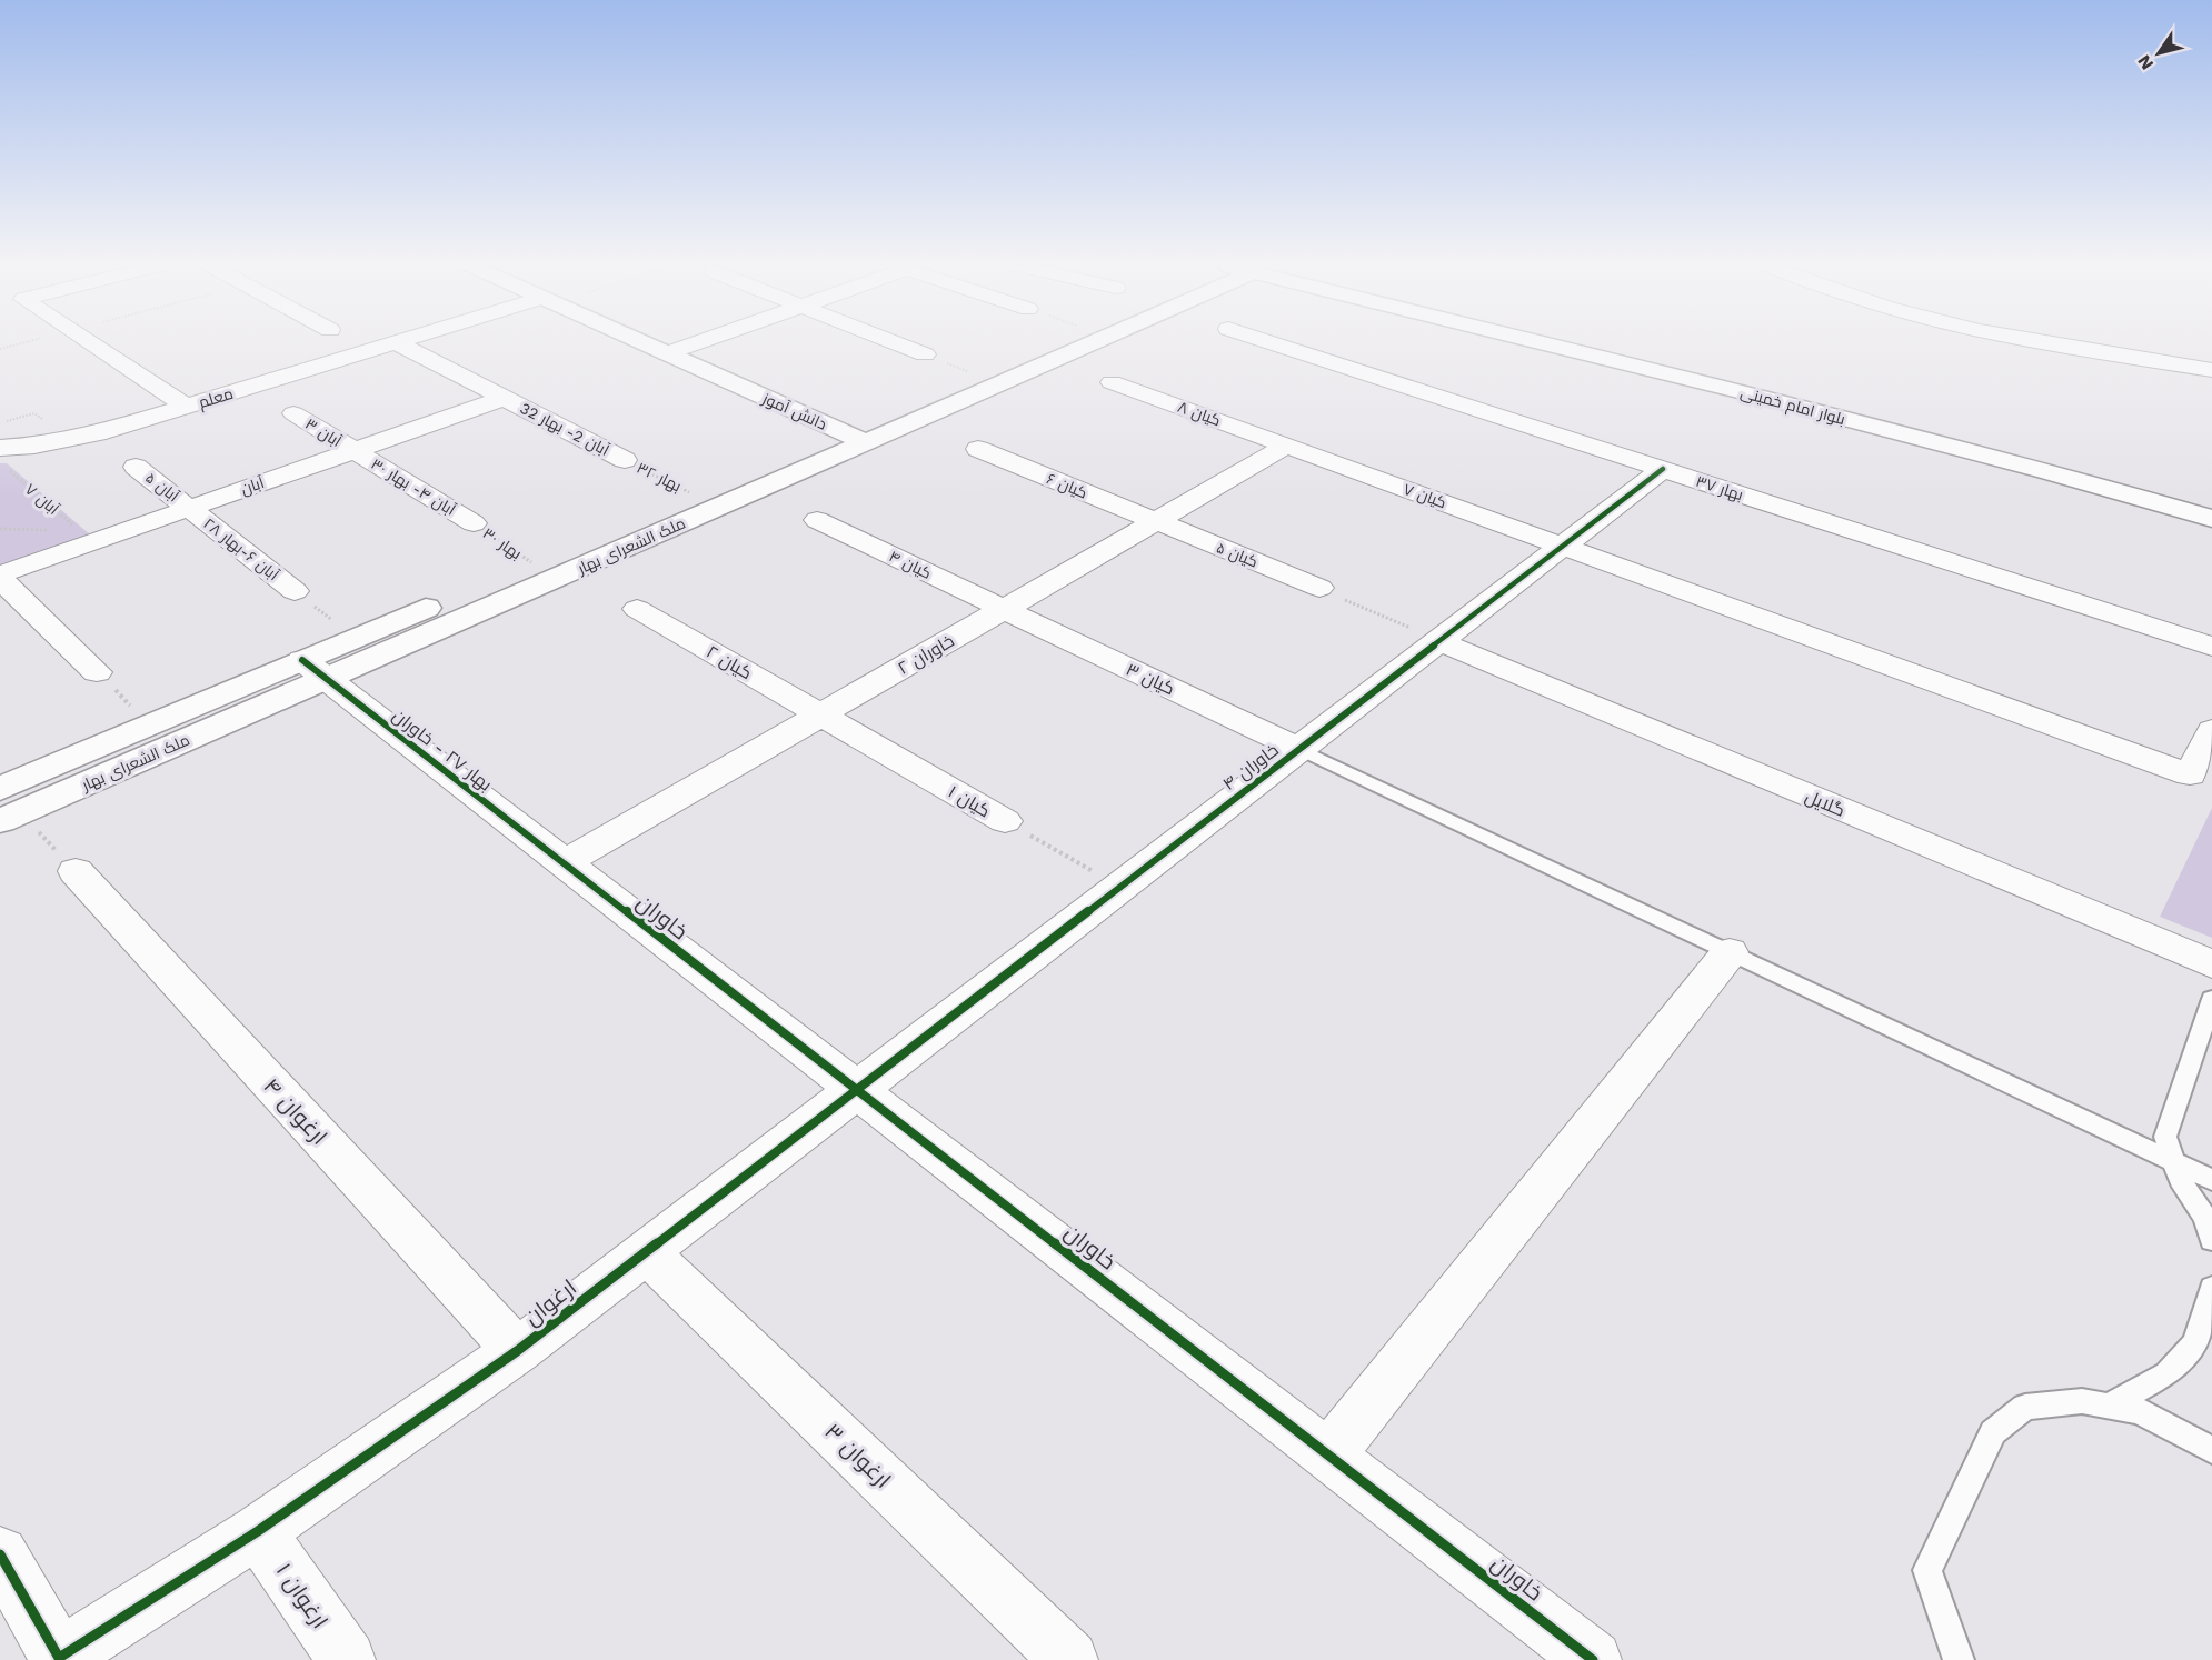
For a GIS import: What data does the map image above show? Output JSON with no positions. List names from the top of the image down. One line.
{"streets":{"street":["معلم","بلوار امام خمینی","دانش آموز","کیان ۸","آبان 2- بهار 32","آبان ۳","آبان","کیان ۶","آبان ۵","آبان ۴- بهار ۳۰","بهار ۳۷","کیان ۷","ملک الشعرای بهار","آبان ۶-بهار ۲۸","کیان ۵","کیان ۴","خاوران ۲","کیان ۲","کیان ۳","بهار ۲۷ - خاوران","خاوران ۴","کیان ۱","گلایل","خاوران","ارغوان ۴","ارغوان","ارغوان ۳","ارغوان ۱"],"path":["بهار ۳۲","آبان ۷","بهار ۳۰"]},"crossings":[["معلم","آبان 2- بهار 32"],["معلم","آبان ۷"],["دانش آموز","ملک الشعرای بهار"],["کیان ۸","کیان ۷"],["کیان ۸","خاوران ۲"],["آبان 2- بهار 32","بهار ۳۲"],["آبان 2- بهار 32","آبان"],["آبان ۳","آبان"],["آبان ۳","آبان ۴- بهار ۳۰"],["بهار ۳۲","ملک الشعرای بهار"],["آبان","آبان ۵"],["آبان","آبان ۴- بهار ۳۰"],["آبان","آبان ۷"],["آبان","آبان ۶-بهار ۲۸"],["کیان ۶","کیان ۵"],["کیان ۶","خاوران ۲"],["آبان ۵","آبان ۶-بهار ۲۸"],["آبان ۴- بهار ۳۰","بهار ۳۰"],["بهار ۳۷","خاوران ۴"],["کیان ۷","خاوران ۲"],["کیان ۷","خاوران ۴"],["بهار ۳۰","ملک الشعرای بهار"],["ملک الشعرای بهار","بهار ۲۷ - خاوران"],["کیان ۵","خاوران ۲"],["کیان ۴","خاوران ۲"],["کیان ۴","کیان ۳"],["خاوران ۲","کیان ۲"],["خاوران ۲","کیان ۳"],["خاوران ۲","بهار ۲۷ - خاوران"],["خاوران ۲","کیان ۱"],["خاوران ۲","خاوران"],["کیان ۲","کیان ۱"],["کیان ۳","خاوران ۴"],["بهار ۲۷ - خاوران","خاوران"],["خاوران ۴","کیان ۱"],["خاوران ۴","گلایل"],["خاوران ۴","خاوران"],["خاوران ۴","ارغوان"],["خاوران","ارغوان"],["ارغوان ۴","ارغوان"],["ارغوان","ارغوان ۳"],["ارغوان","ارغوان ۱"]],"north":"bottom left"}
